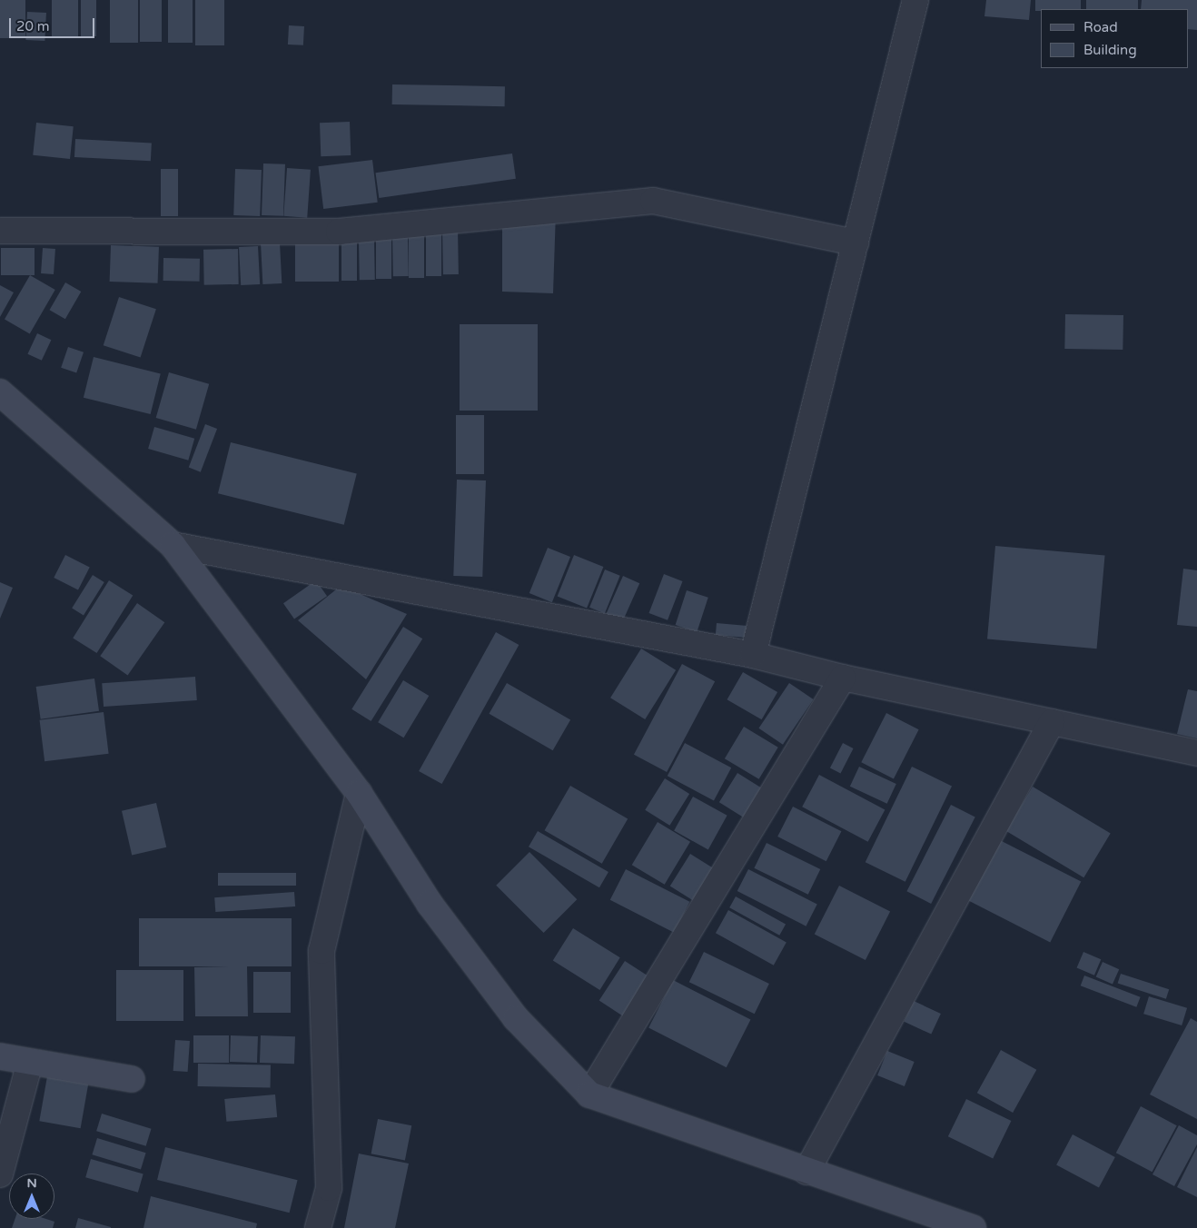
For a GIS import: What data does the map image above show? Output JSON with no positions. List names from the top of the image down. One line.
{"legend":["Road","Building"],"scale_bar":"20 m","north":"top"}
